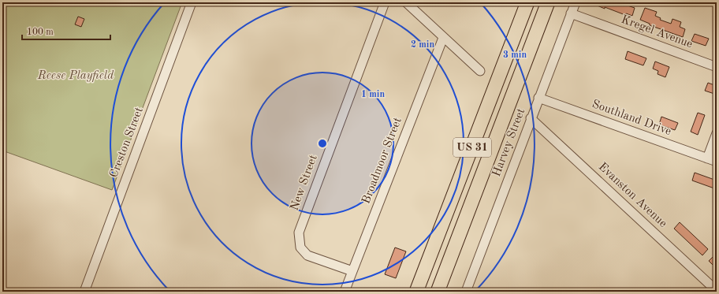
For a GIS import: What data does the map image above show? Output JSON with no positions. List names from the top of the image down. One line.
{"streets":{"highway":["US 31"],"street":["Kregel Avenue","Southland Drive","Creston Street","Harvey Street","Broadmoor Street","New Street","Evanston Avenue"]},"crossings":[["Kregel Avenue","Harvey Street"],["Southland Drive","Harvey Street"],["Harvey Street","Evanston Avenue"],["Broadmoor Street","New Street"]],"parks":["Reese Playfield"],"scale_bar":"100 m","rings":["2 min","3 min","1 min"]}
